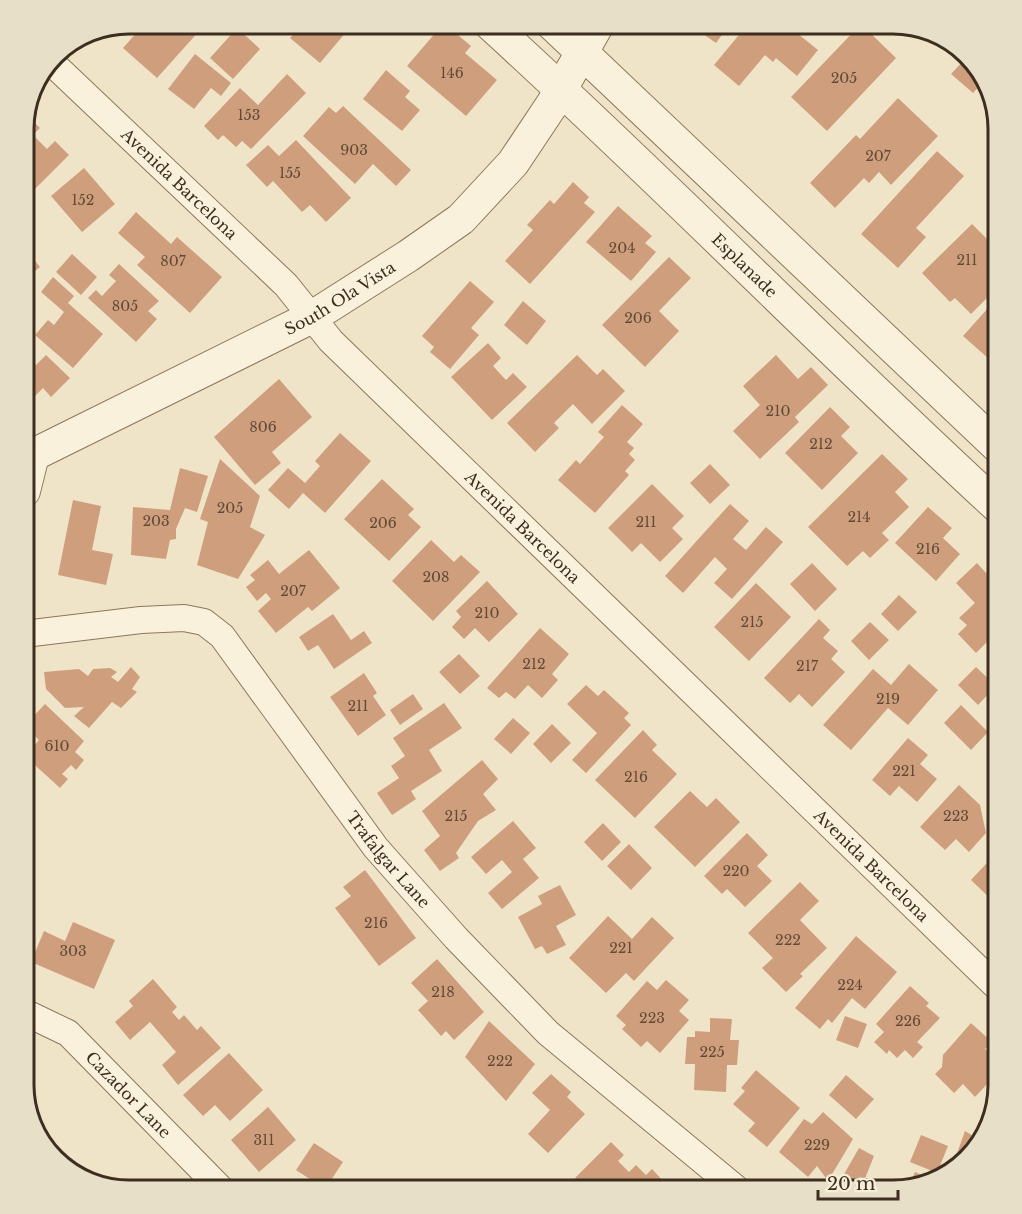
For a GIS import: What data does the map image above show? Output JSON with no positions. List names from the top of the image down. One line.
{"streets":{"street":["Avenida Barcelona","Esplanade","South Ola Vista","Trafalgar Lane","Cazador Lane"]},"crossings":[["Avenida Barcelona","South Ola Vista"],["Esplanade","South Ola Vista"]],"house_numbers":["146","205","153","903","207","155","152","204","211","807","805","206","210","806","212","205","214","203","211","206","216","208","207","210","215","212","217","219","211","610","221","216","215","223","220","216","222","221","303","224","218","223","226","225","222","311","229"],"scale_bar":"20 m"}
